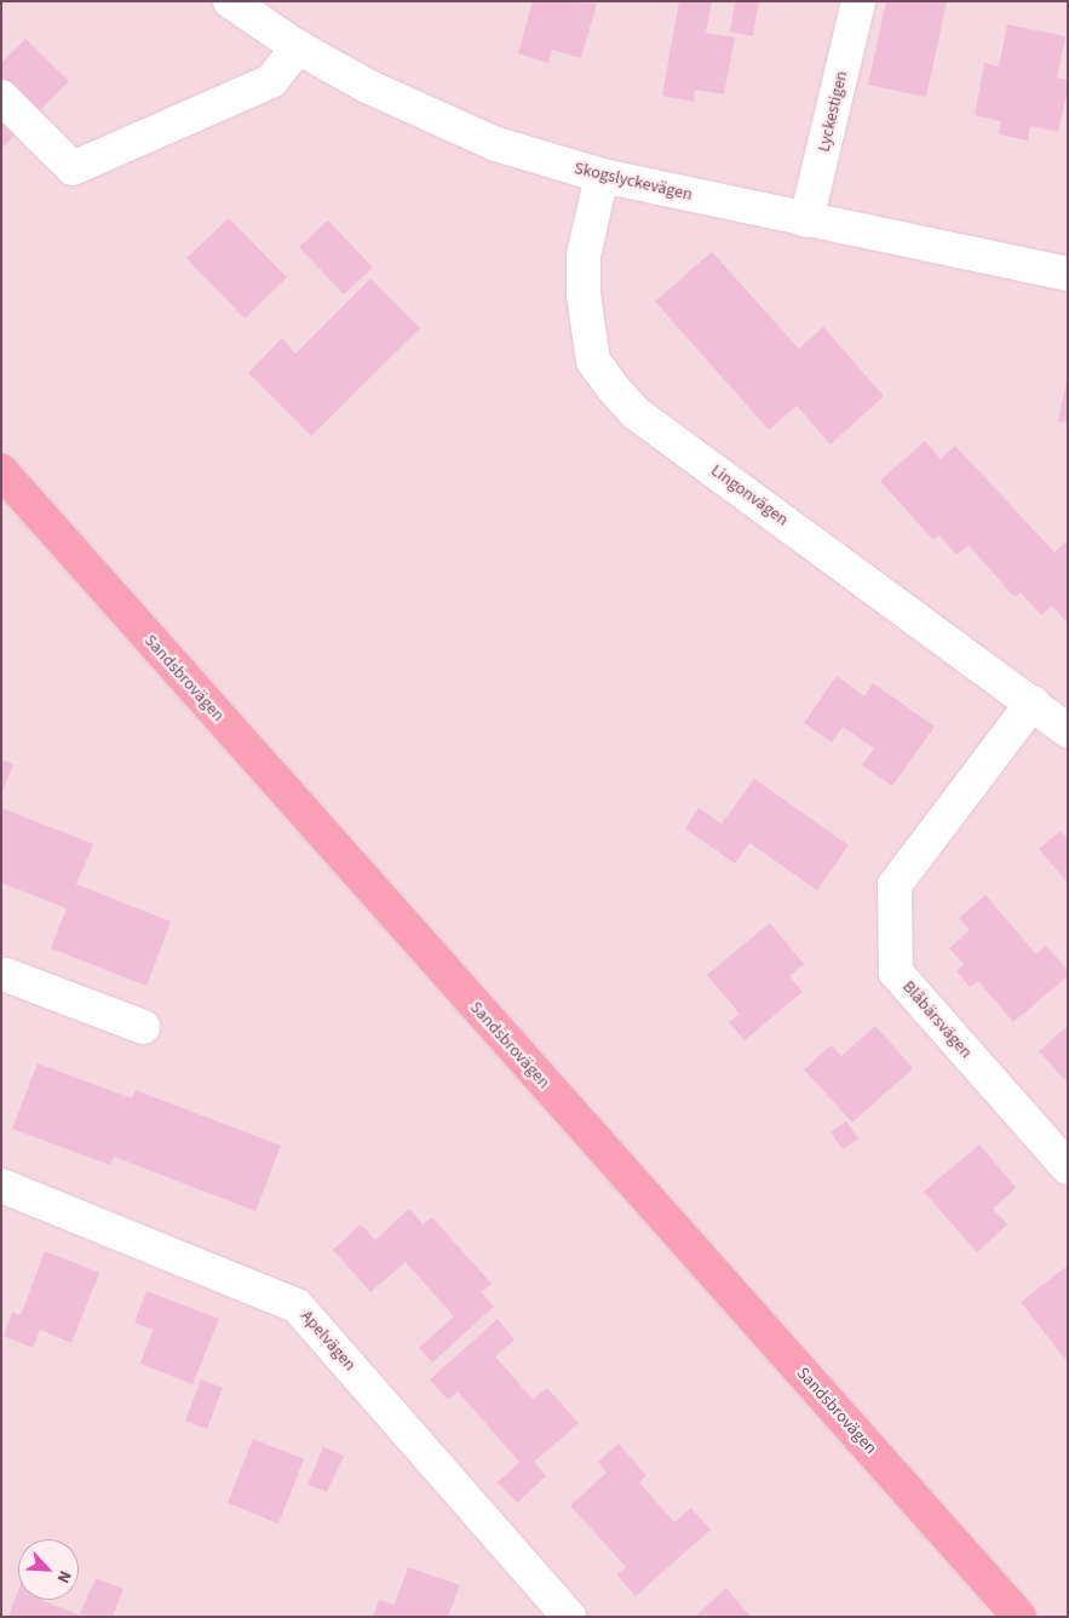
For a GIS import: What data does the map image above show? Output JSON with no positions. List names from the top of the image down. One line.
{"streets":{"main road":["Sandsbrovägen"],"street":["Lyckestigen","Skogslyckevägen","Lingonvägen","Blåbärsvägen","Apelvägen"]},"crossings":[["Lyckestigen","Skogslyckevägen"],["Skogslyckevägen","Lingonvägen"],["Lingonvägen","Blåbärsvägen"]],"north":"bottom right"}
